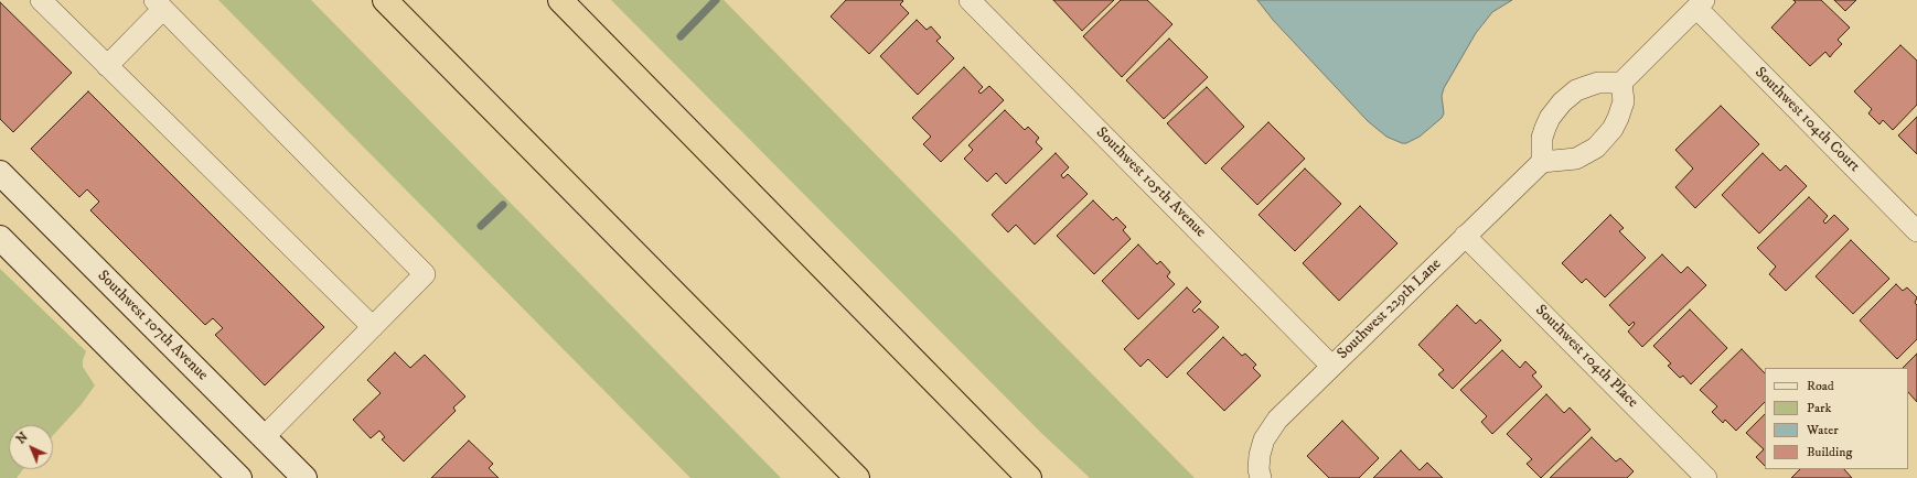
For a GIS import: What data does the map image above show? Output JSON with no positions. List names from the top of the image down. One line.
{"streets":{"street":["Southwest 104th Court","Southwest 105th Avenue","Southwest 229th Lane","Southwest 107th Avenue","Southwest 104th Place"]},"crossings":[["Southwest 105th Avenue","Southwest 229th Lane"],["Southwest 229th Lane","Southwest 104th Place"]],"legend":["Road","Park","Water","Building"],"north":"top left"}
